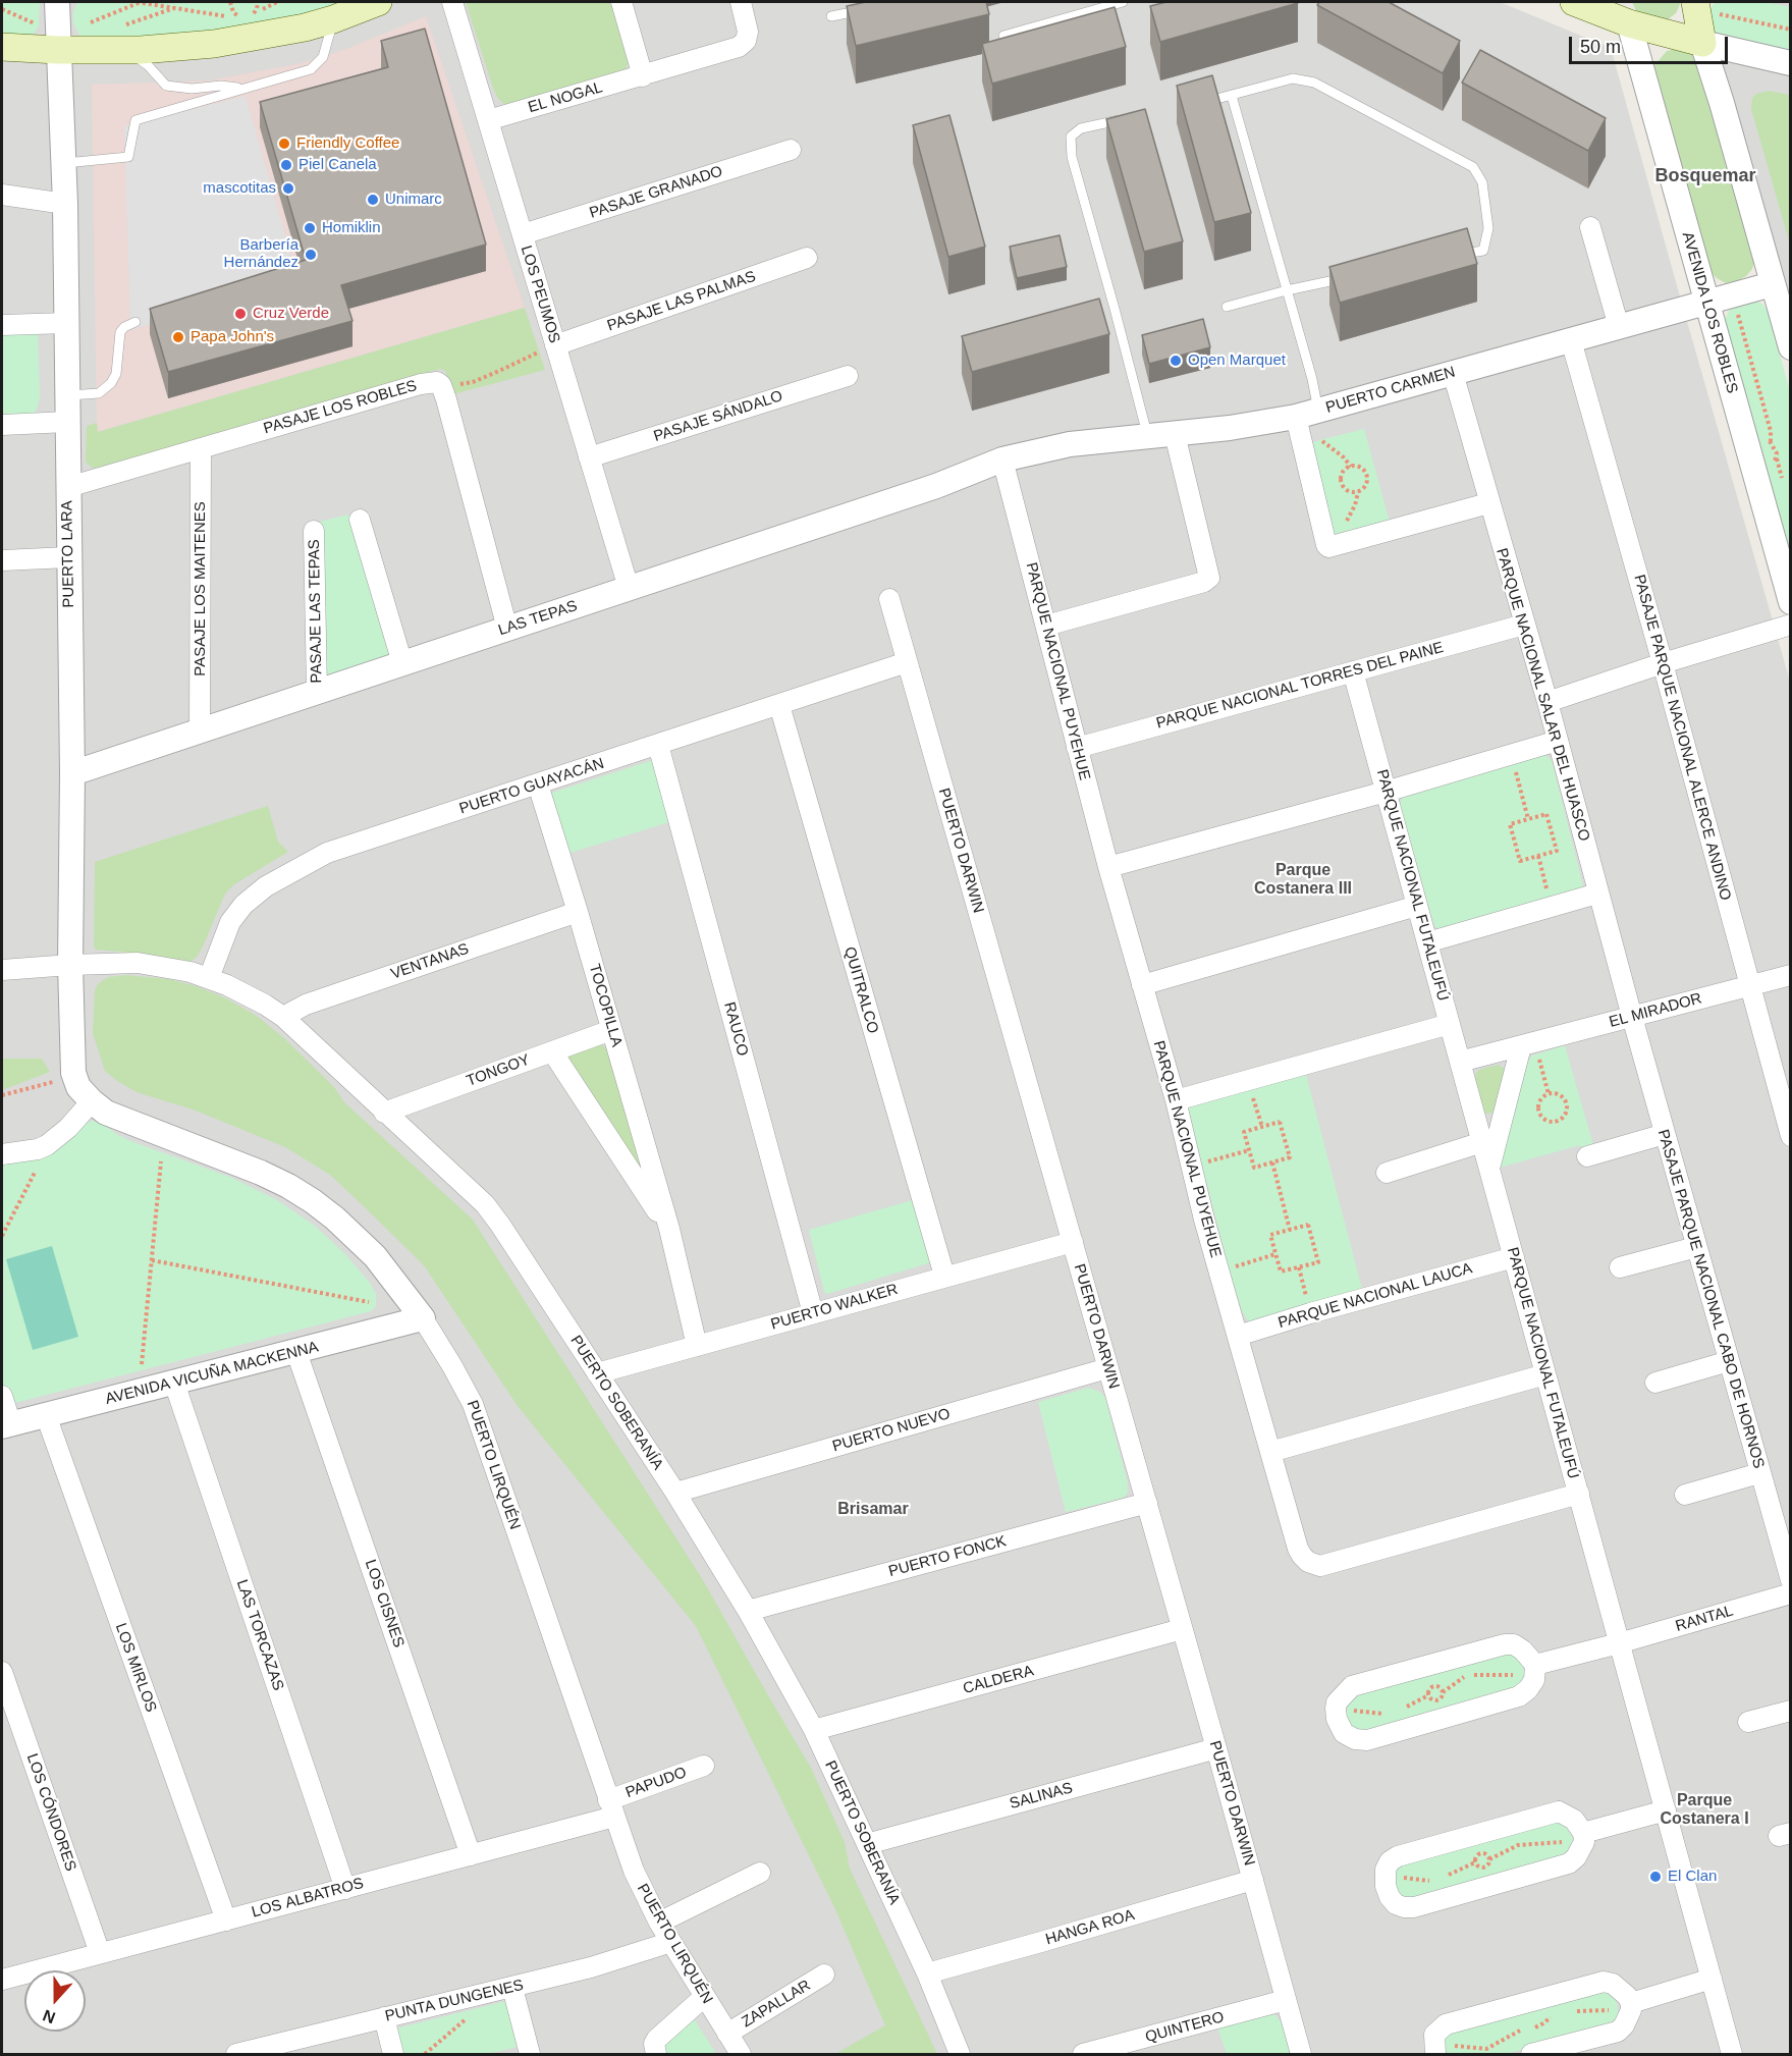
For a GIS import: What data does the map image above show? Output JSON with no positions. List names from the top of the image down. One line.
{"streets":{"street":["EL NOGAL","PASAJE GRANADO","LOS PEUMOS","PASAJE LAS PALMAS","AVENIDA LOS ROBLES","PUERTO CARMEN","PASAJE LOS ROBLES","PASAJE SÁNDALO","PUERTO LARA","PASAJE LOS MAITENES","PASAJE LAS TEPAS","LAS TEPAS","PARQUE NACIONAL PUYEHUE","PARQUE NACIONAL TORRES DEL PAINE","PARQUE NACIONAL SALAR DEL HUASCO","PASAJE PARQUE NACIONAL ALERCE ANDINO","PUERTO GUAYACÁN","PUERTO DARWIN","PARQUE NACIONAL FUTALEUFÚ","VENTANAS","QUITRALCO","TOCOPILLA","EL MIRADOR","RAUCO","TONGOY","PARQUE NACIONAL LAUCA","PASAJE PARQUE NACIONAL CABO DE HORNOS","PUERTO WALKER","AVENIDA VICUÑA MACKENNA","PUERTO SOBERANÍA","PUERTO NUEVO","PUERTO LIRQUÉN","PUERTO FONCK","LOS CISNES","RANTAL","LAS TORCAZAS","LOS MIRLOS","CALDERA","PAPUDO","SALINAS","LOS CÓNDORES","LOS ALBATROS","HANGA ROA","PUNTA DUNGENES","ZAPALLAR","QUINTERO"]},"crossings":[["EL NOGAL","LOS PEUMOS"],["PASAJE GRANADO","LOS PEUMOS"],["LOS PEUMOS","PASAJE LAS PALMAS"],["LOS PEUMOS","PASAJE SÁNDALO"],["LOS PEUMOS","LAS TEPAS"],["AVENIDA LOS ROBLES","PUERTO CARMEN"],["PUERTO CARMEN","LAS TEPAS"],["PUERTO CARMEN","PARQUE NACIONAL PUYEHUE"],["PUERTO CARMEN","PARQUE NACIONAL SALAR DEL HUASCO"],["PUERTO CARMEN","PASAJE PARQUE NACIONAL ALERCE ANDINO"],["PASAJE LOS ROBLES","PUERTO LARA"],["PASAJE LOS ROBLES","PASAJE LOS MAITENES"],["PUERTO LARA","LAS TEPAS"],["PUERTO LARA","PUERTO SOBERANÍA"],["PUERTO LARA","PUERTO LIRQUÉN"],["PASAJE LOS MAITENES","LAS TEPAS"],["PASAJE LAS TEPAS","LAS TEPAS"],["LAS TEPAS","PARQUE NACIONAL PUYEHUE"],["PARQUE NACIONAL PUYEHUE","PARQUE NACIONAL TORRES DEL PAINE"],["PARQUE NACIONAL PUYEHUE","PARQUE NACIONAL FUTALEUFÚ"],["PARQUE NACIONAL PUYEHUE","PARQUE NACIONAL LAUCA"],["PARQUE NACIONAL TORRES DEL PAINE","PARQUE NACIONAL SALAR DEL HUASCO"],["PARQUE NACIONAL TORRES DEL PAINE","PARQUE NACIONAL FUTALEUFÚ"],["PARQUE NACIONAL SALAR DEL HUASCO","EL MIRADOR"],["PARQUE NACIONAL SALAR DEL HUASCO","PASAJE PARQUE NACIONAL CABO DE HORNOS"],["PASAJE PARQUE NACIONAL ALERCE ANDINO","EL MIRADOR"],["PUERTO GUAYACÁN","PUERTO DARWIN"],["PUERTO GUAYACÁN","QUITRALCO"],["PUERTO GUAYACÁN","TOCOPILLA"],["PUERTO GUAYACÁN","RAUCO"],["PUERTO GUAYACÁN","PUERTO SOBERANÍA"],["PUERTO DARWIN","PUERTO WALKER"],["PUERTO DARWIN","PUERTO NUEVO"],["PUERTO DARWIN","PUERTO FONCK"],["PUERTO DARWIN","CALDERA"],["PUERTO DARWIN","SALINAS"],["PUERTO DARWIN","HANGA ROA"],["PUERTO DARWIN","QUINTERO"],["PARQUE NACIONAL FUTALEUFÚ","EL MIRADOR"],["PARQUE NACIONAL FUTALEUFÚ","PARQUE NACIONAL LAUCA"],["PARQUE NACIONAL FUTALEUFÚ","RANTAL"],["VENTANAS","TOCOPILLA"],["VENTANAS","PUERTO SOBERANÍA"],["QUITRALCO","PUERTO WALKER"],["TOCOPILLA","TONGOY"],["TOCOPILLA","PUERTO WALKER"],["EL MIRADOR","PASAJE PARQUE NACIONAL CABO DE HORNOS"],["RAUCO","PUERTO WALKER"],["TONGOY","PUERTO SOBERANÍA"],["PUERTO WALKER","PUERTO SOBERANÍA"],["AVENIDA VICUÑA MACKENNA","PUERTO LIRQUÉN"],["AVENIDA VICUÑA MACKENNA","LOS CISNES"],["AVENIDA VICUÑA MACKENNA","LAS TORCAZAS"],["AVENIDA VICUÑA MACKENNA","LOS MIRLOS"],["PUERTO SOBERANÍA","PUERTO NUEVO"],["PUERTO SOBERANÍA","PUERTO FONCK"],["PUERTO SOBERANÍA","CALDERA"],["PUERTO SOBERANÍA","SALINAS"],["PUERTO SOBERANÍA","HANGA ROA"],["PUERTO LIRQUÉN","PAPUDO"],["PUERTO LIRQUÉN","LOS ALBATROS"],["PUERTO LIRQUÉN","PUNTA DUNGENES"],["PUERTO LIRQUÉN","ZAPALLAR"],["LOS CISNES","LOS ALBATROS"],["LAS TORCAZAS","LOS ALBATROS"],["LOS MIRLOS","LOS ALBATROS"],["PAPUDO","LOS ALBATROS"],["LOS CÓNDORES","LOS ALBATROS"]],"districts":["Bosquemar","Parque Costanera III","Brisamar","Parque Costanera I"],"places":["Friendly Coffee","Piel Canela","mascotitas","Unimarc","Homiklin","Barbería Hernández","Cruz Verde","Papa John's","Open Marquet","El Clan"],"scale_bar":"50 m","north":"bottom"}
